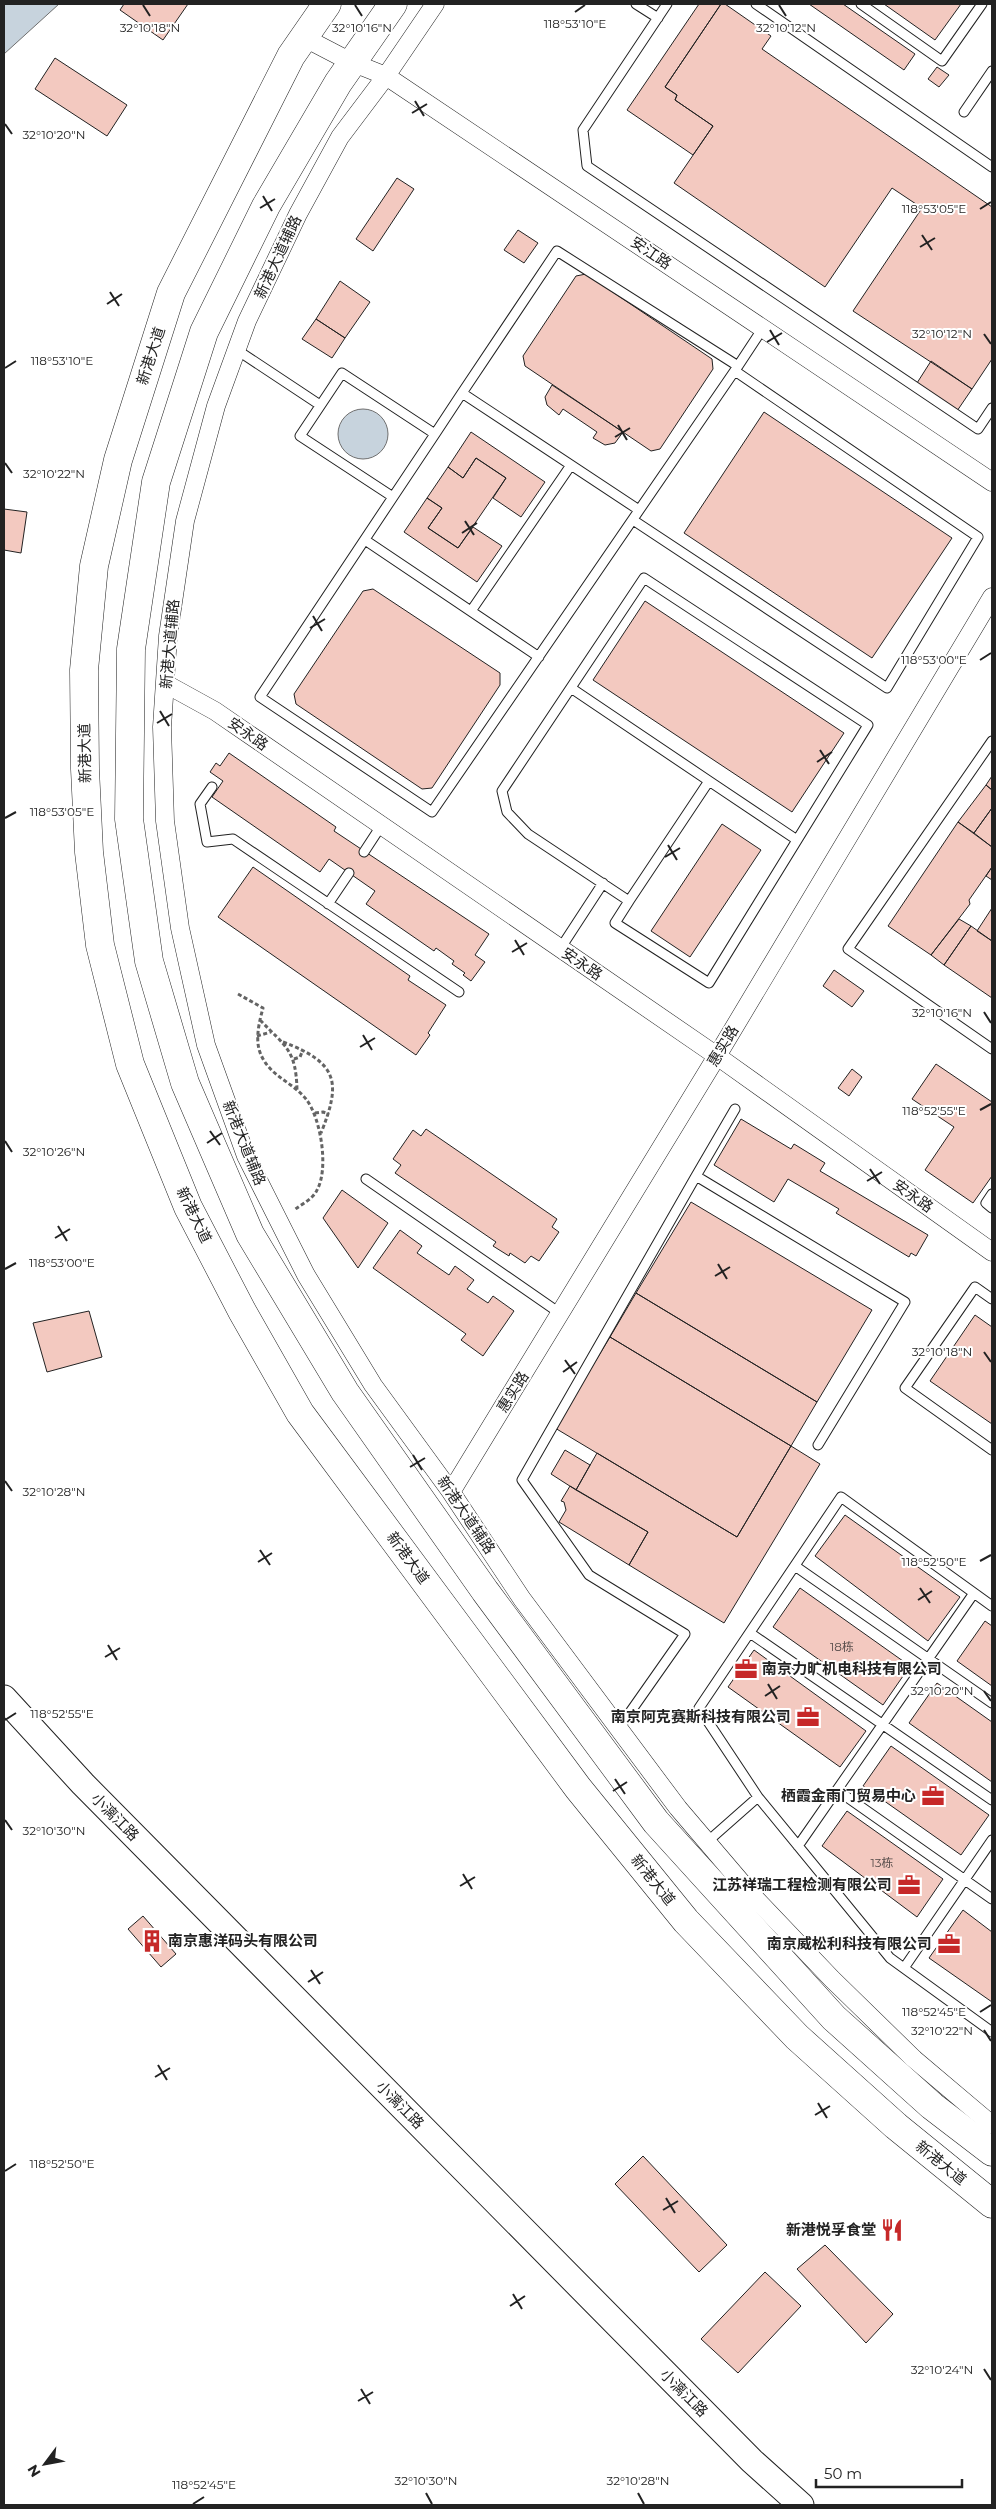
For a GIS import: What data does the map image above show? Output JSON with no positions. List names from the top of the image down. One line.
{"streets":{"main road":["新港大道"],"street":["安江路","新港大道辅路","安永路","惠实路","小漓江路"]},"crossings":[["安江路","新港大道辅路"],["安江路","新港大道"],["新港大道辅路","安永路"],["新港大道辅路","惠实路"],["安永路","惠实路"]],"places":{"office":["南京力旷机电科技有限公司","南京阿克赛斯科技有限公司","栖霞金雨门贸易中心","江苏祥瑞工程检测有限公司","南京威松利科技有限公司"],"building":["南京惠洋码头有限公司"],"restaurant":["新港悦孚食堂"]},"house_numbers":["18栋","13栋"],"scale_bar":"50 m","north":"bottom left","coordinates":["118°53'10\"E","32°10'18\"N","32°10'16\"N","32°10'12\"N","32°10'20\"N","118°53'05\"E","32°10'22\"N","118°53'00\"E","118°52'55\"E","32°10'26\"N","32°10'28\"N","118°52'50\"E","32°10'30\"N","118°52'45\"E","32°10'24\"N"]}
